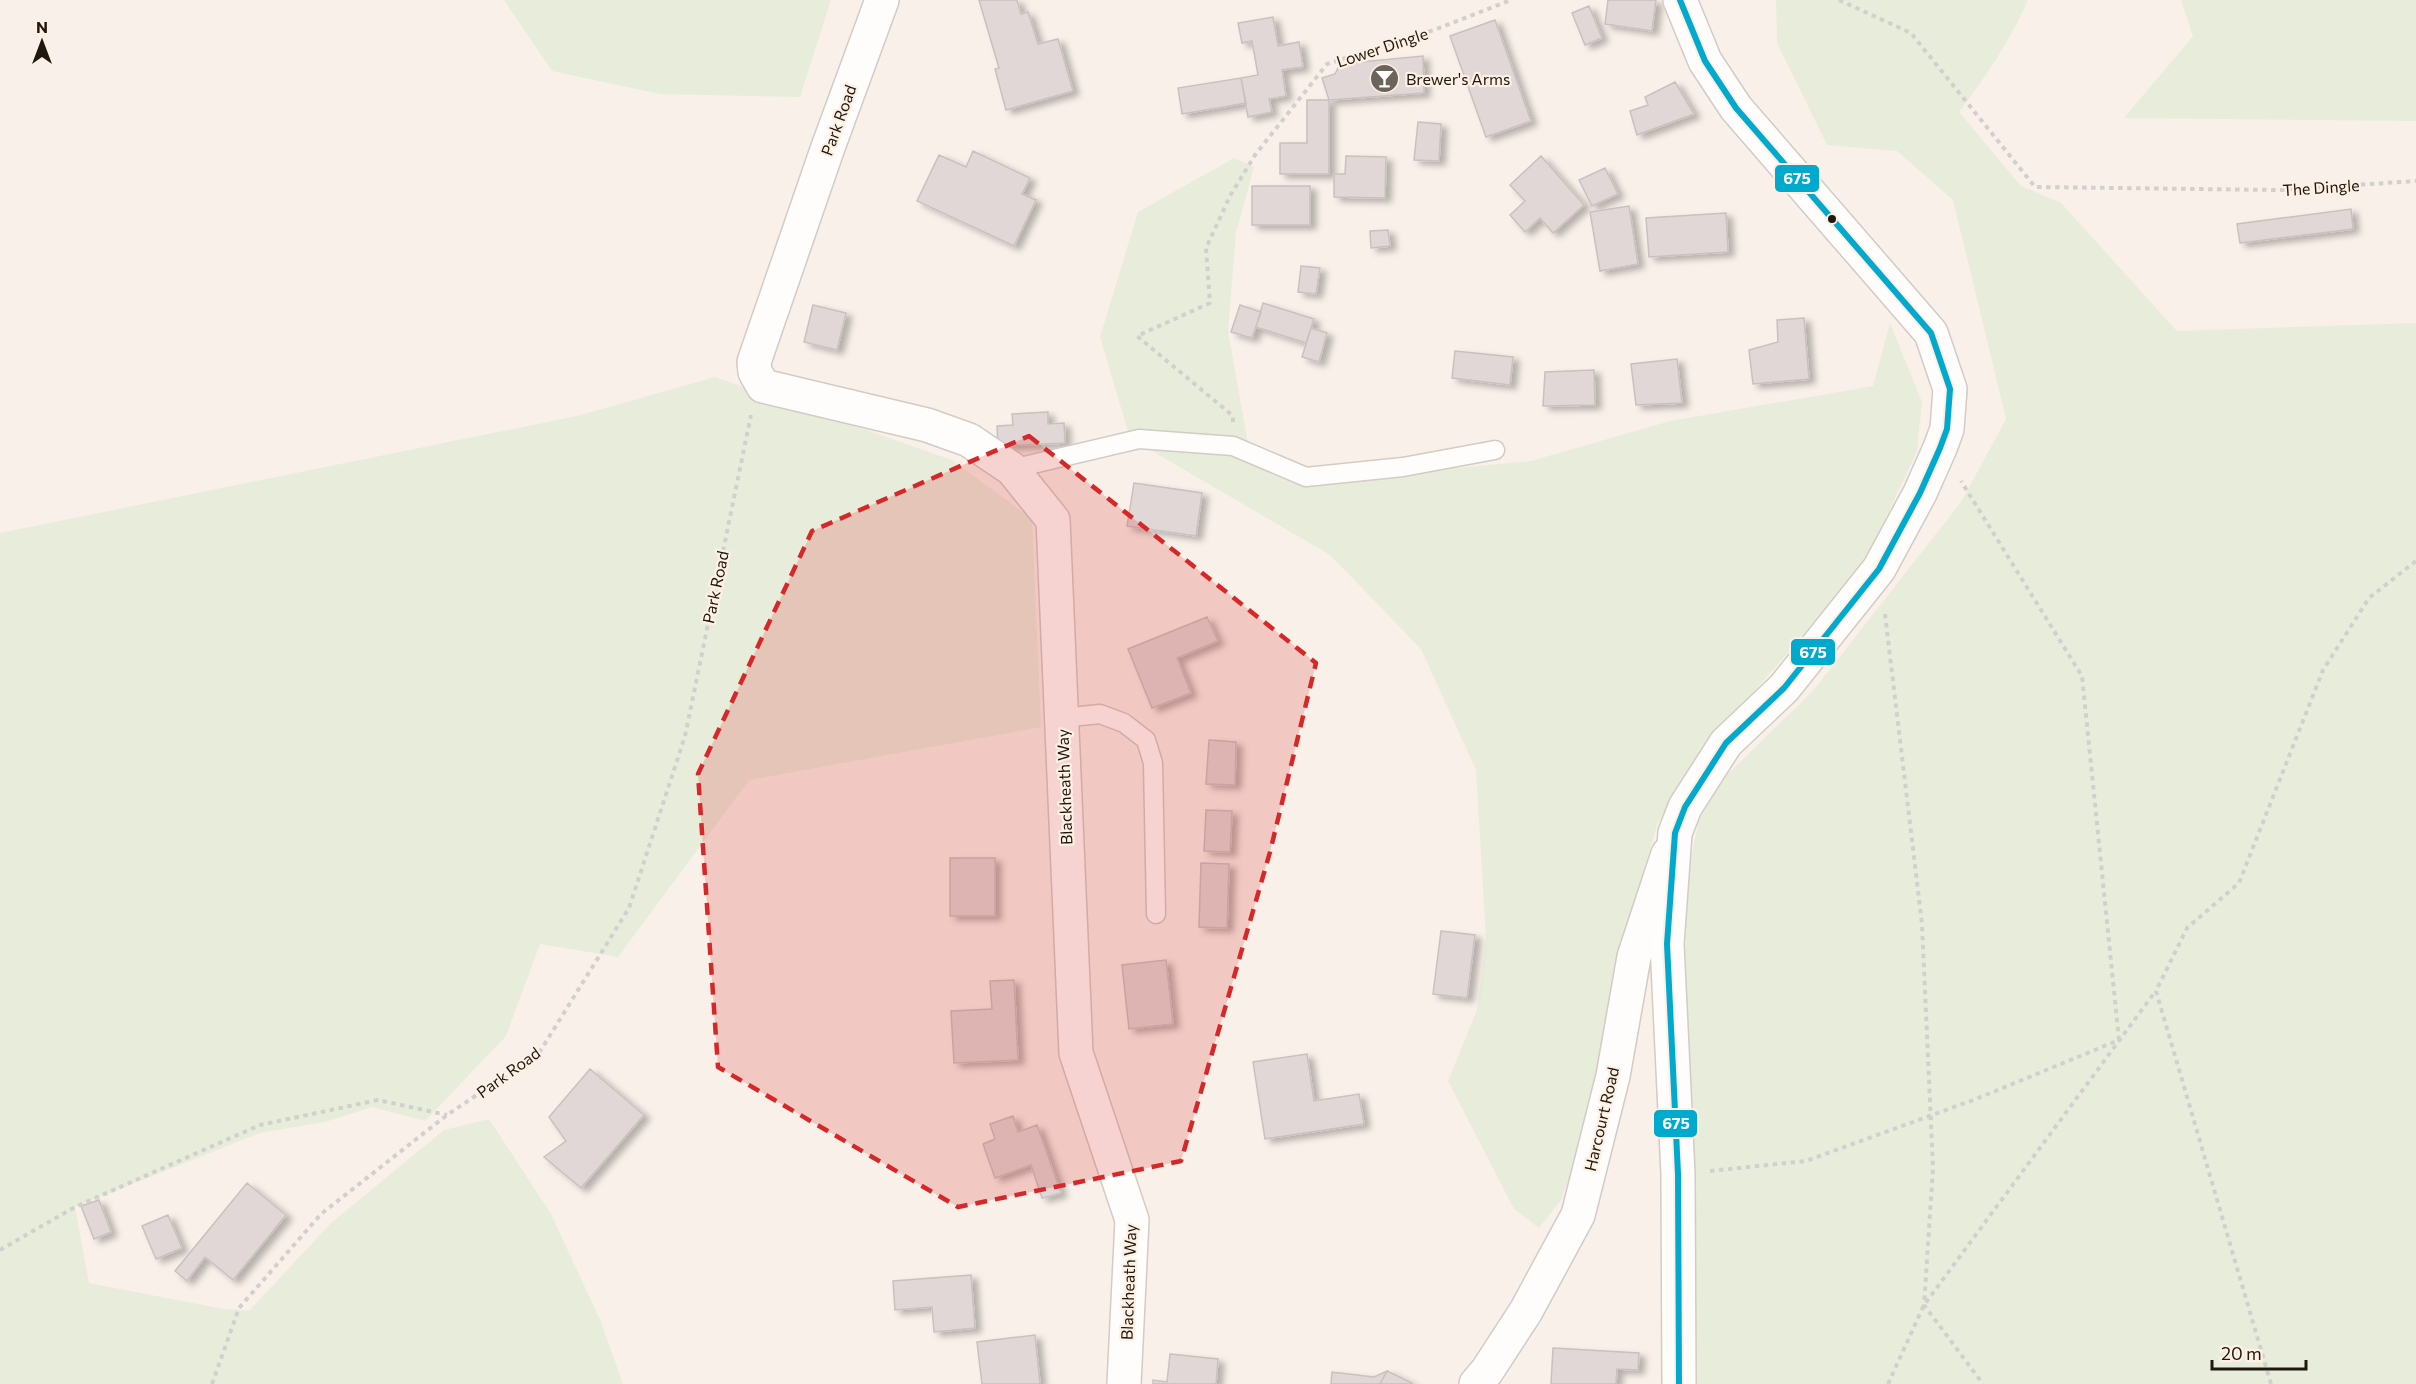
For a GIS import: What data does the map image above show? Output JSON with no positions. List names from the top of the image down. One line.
{"streets":{"street":["Park Road","Blackheath Way","Harcourt Road"],"path":["Lower Dingle","The Dingle"]},"crossings":[["Park Road","Blackheath Way"]],"places":{"bar":["Brewer's Arms"]},"lines":["transit line 675"],"scale_bar":"20 m","north":"top"}
